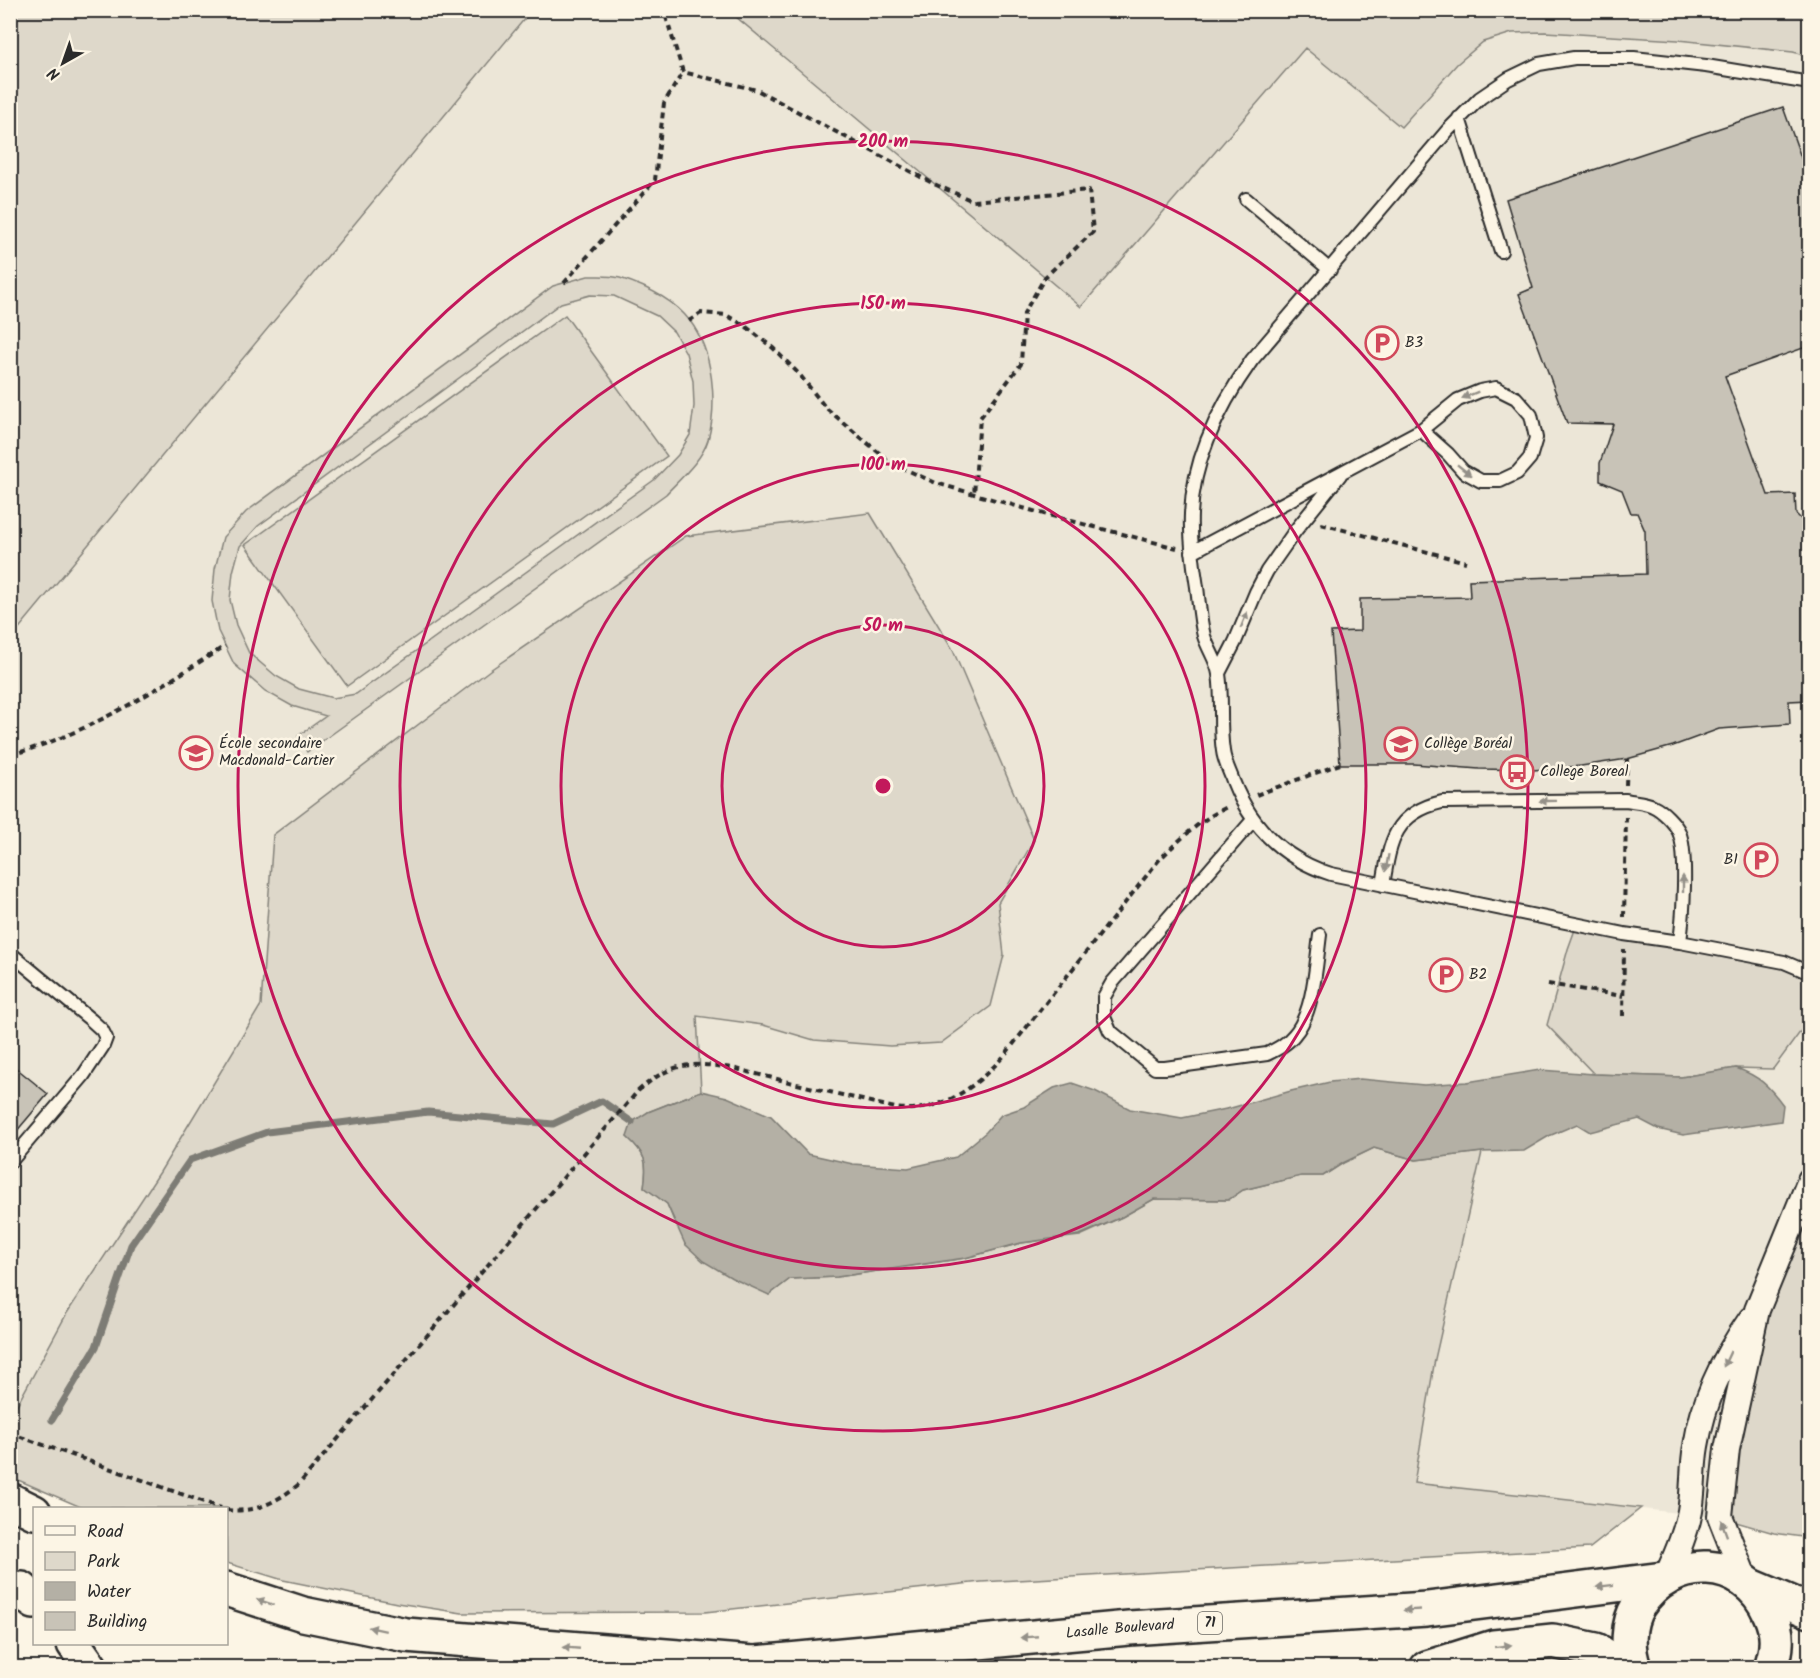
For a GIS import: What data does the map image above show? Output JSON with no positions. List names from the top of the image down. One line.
{"streets":{"highway":["71","Lasalle Boulevard"]},"one_way":["Lasalle Boulevard"],"places":{"parking":["B3","B1","B2"],"school or university":["Collège Boréal","École secondaire Macdonald-Cartier"],"bus stop":["College Boreal"]},"legend":["Road","Park","Water","Building"],"north":"bottom left","rings":["200 m","150 m","100 m","50 m"]}
